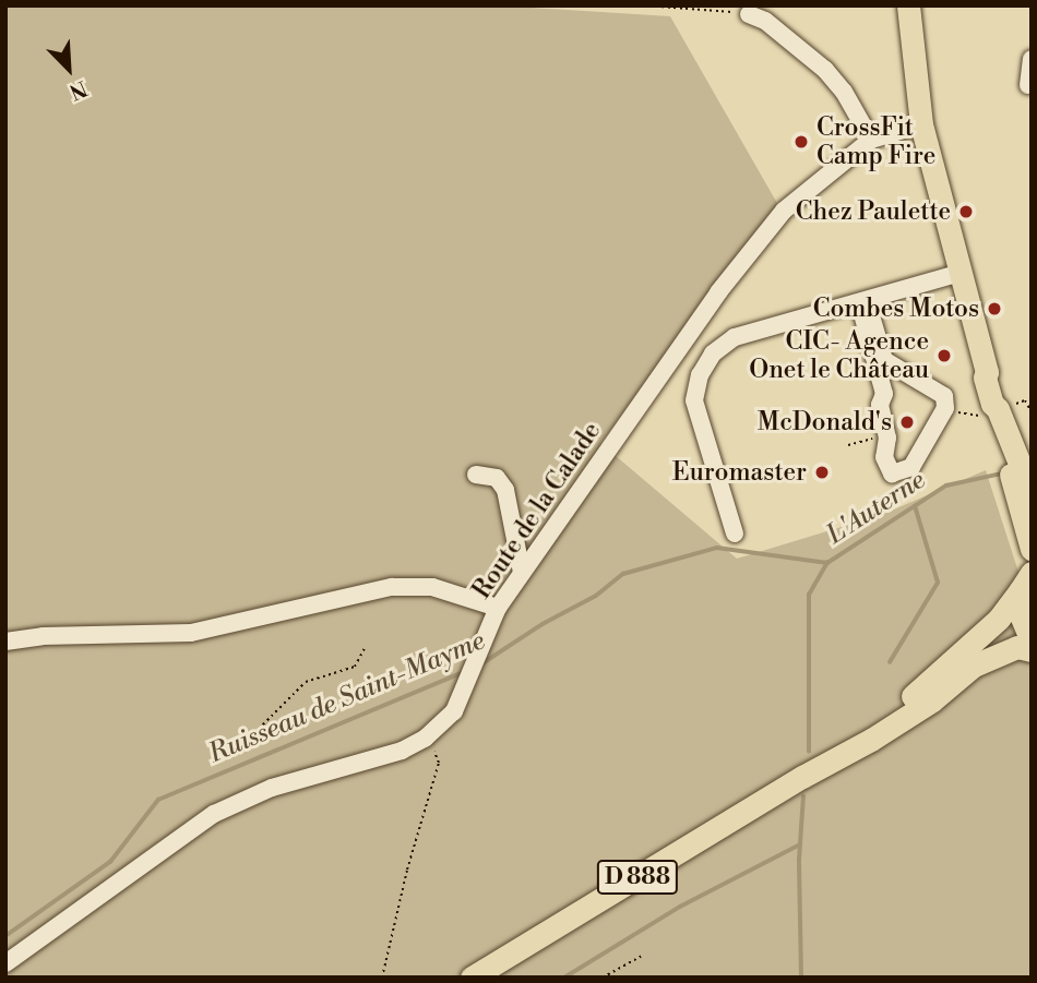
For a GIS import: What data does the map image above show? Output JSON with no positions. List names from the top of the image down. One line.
{"streets":{"main road":["D 888"],"street":["Route de la Calade"]},"water":["L'Auterne","Ruisseau de Saint-Mayme"],"places":["CrossFit Camp Fire","Chez Paulette","Combes Motos","CIC- Agence Onet le Château","McDonald's","Euromaster"],"north":"bottom right"}
